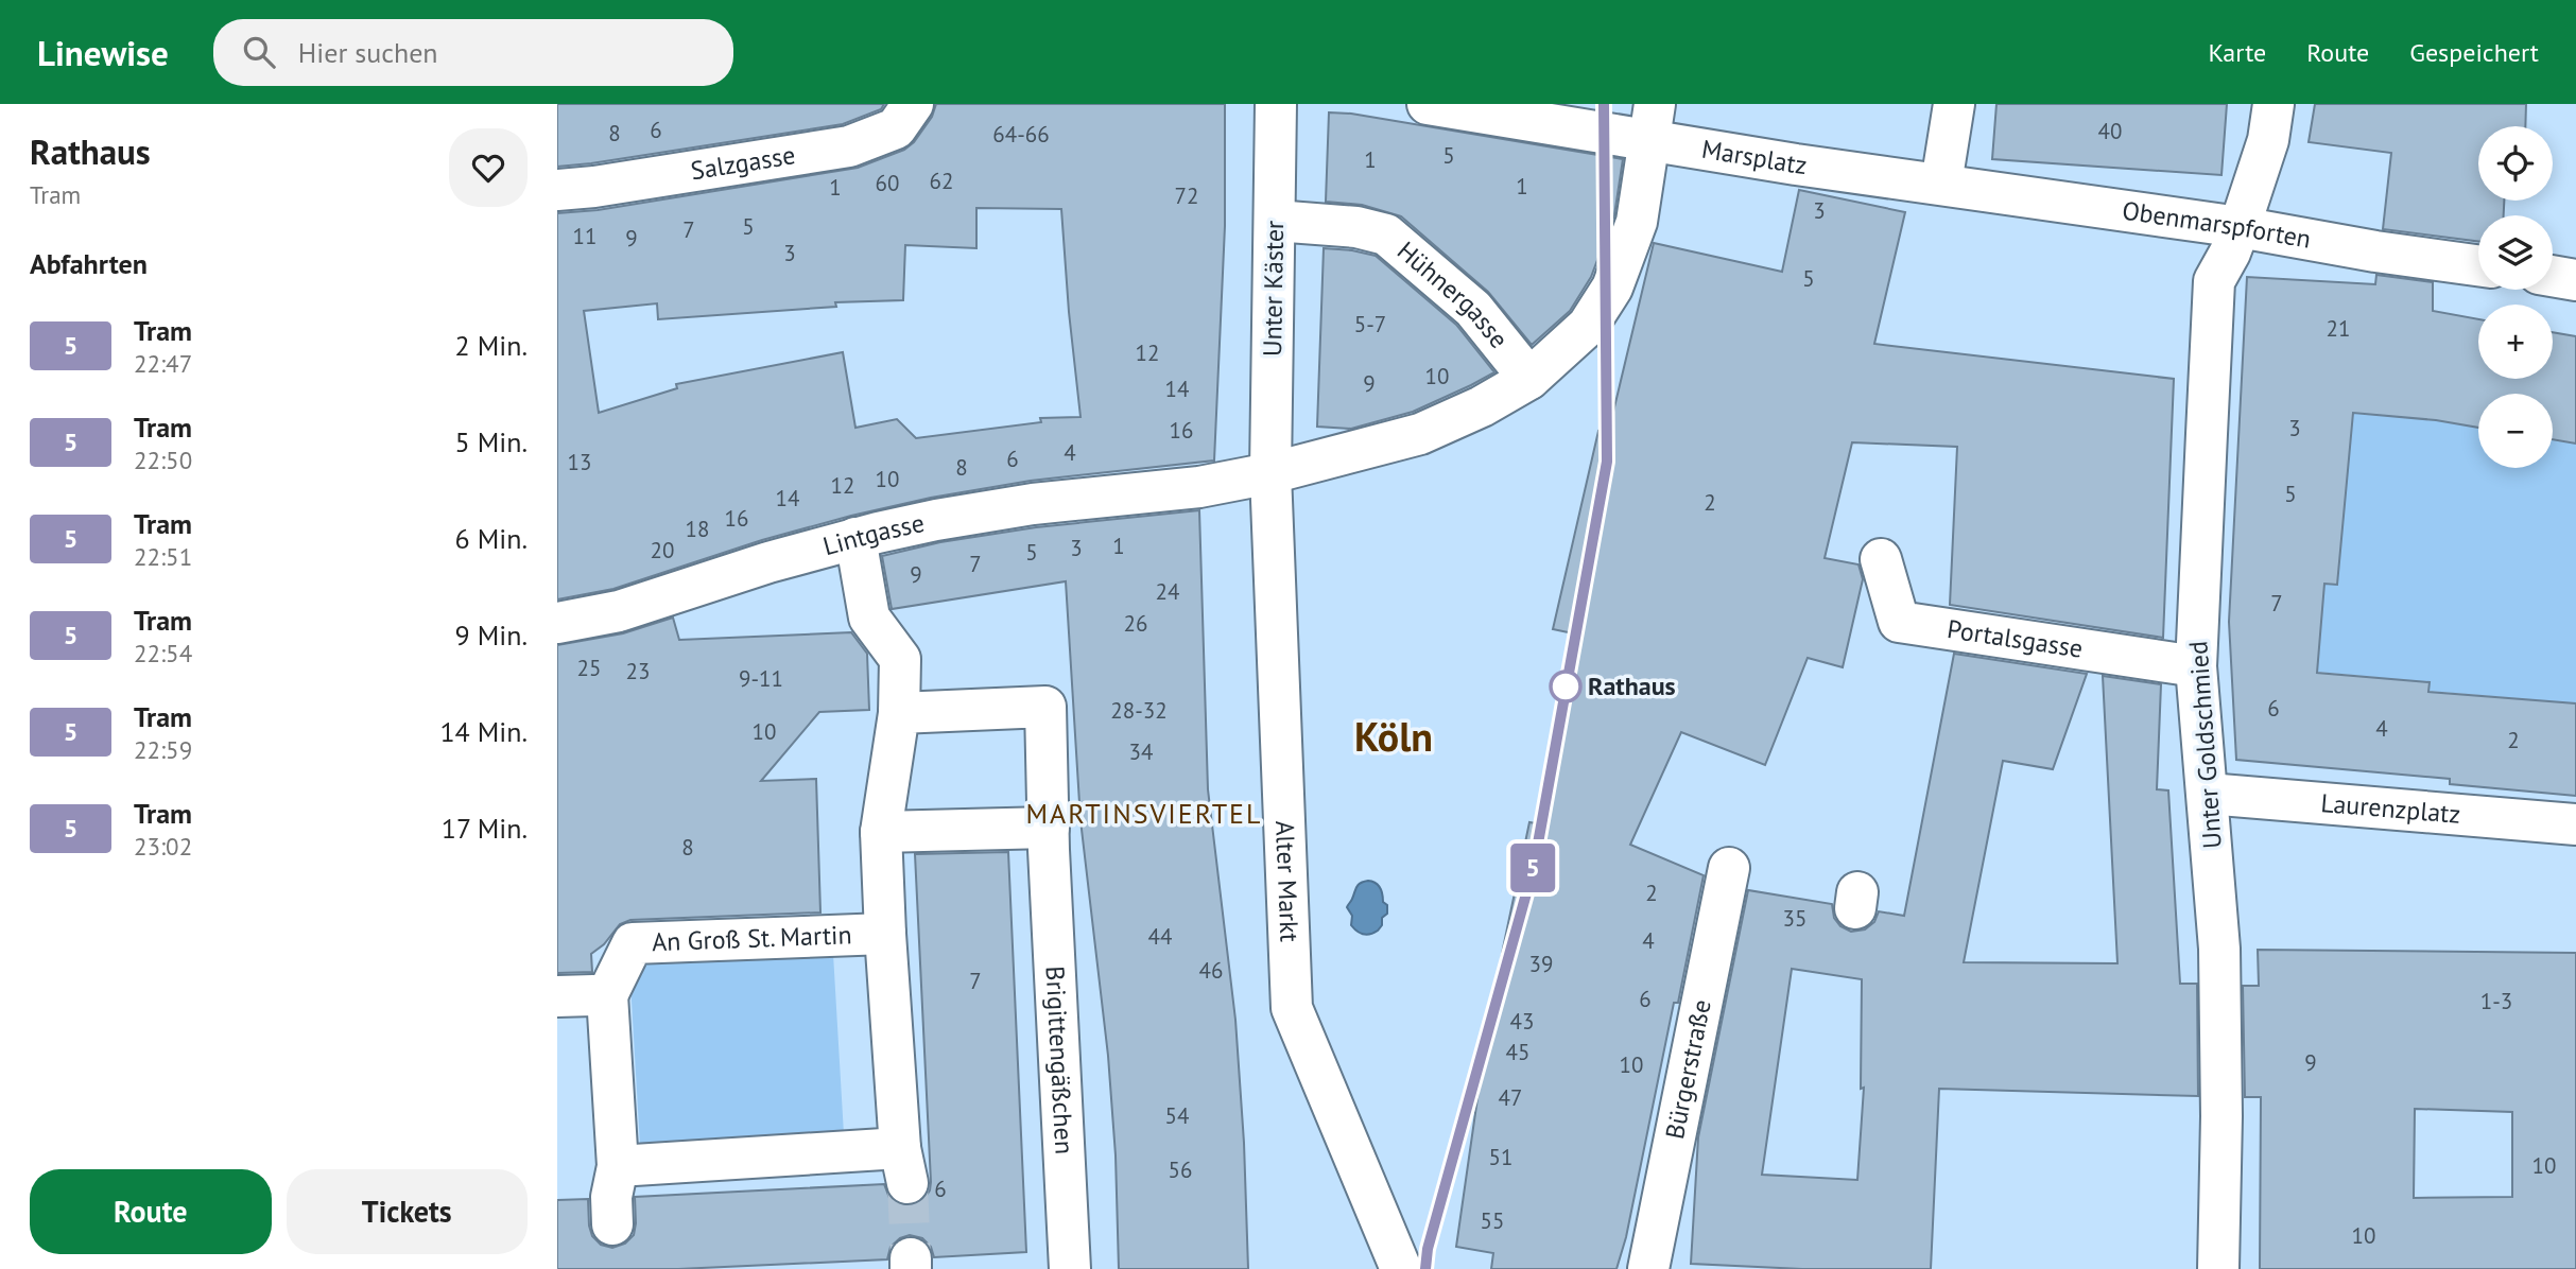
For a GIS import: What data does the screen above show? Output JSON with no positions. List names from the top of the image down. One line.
{"streets":{"street":["Marsplatz","Salzgasse","Obenmarspforten","Unter Käster","Hühnergasse","Lintgasse","Portalsgasse","Unter Goldschmied","Laurenzplatz","Alter Markt","An Groß St. Martin","Brigittengäßchen","Bürgerstraße"]},"crossings":[["Marsplatz","Obenmarspforten"],["Obenmarspforten","Unter Goldschmied"],["Unter Käster","Hühnergasse"],["Unter Käster","Lintgasse"],["Unter Käster","Alter Markt"],["Lintgasse","Alter Markt"],["Lintgasse","An Groß St. Martin"],["Portalsgasse","Unter Goldschmied"],["Unter Goldschmied","Laurenzplatz"]],"districts":["Köln","MARTINSVIERTEL"],"places":["Rathaus"],"lines":["tram line 5"],"house_numbers":["6","40","8","64-66","5","1","62","60","1","1","72","3","5","7","11","9","3","5","5-7","21","12","10","9","14","3","16","4","6","13","8","10","12","5","14","2","16","18","1","3","20","5","7","9","24","7","26","25","23","9-11","6","28-32","4","10","2","34","8","2","35","44","4","39","46","7","6","1-3","43","45","9","10","47","54","51","10","56","6","55","10"],"page":{"header":"Linewise","search":"Hier suchen","nav":["Karte","Route","Gespeichert"],"heading":[["Rathaus","Tram"],"Abfahrten"],"on_map":"5","map_buttons":["+","−"],"list":[{"mark":"5","name":"Tram","note":"22:47","value":"2 Min."},{"mark":"5","name":"Tram","note":"22:50","value":"5 Min."},{"mark":"5","name":"Tram","note":"22:51","value":"6 Min."},{"mark":"5","name":"Tram","note":"22:54","value":"9 Min."},{"mark":"5","name":"Tram","note":"22:59","value":"14 Min."},{"mark":"5","name":"Tram","note":"23:02","value":"17 Min."}],"buttons":["Route","Tickets"]}}
